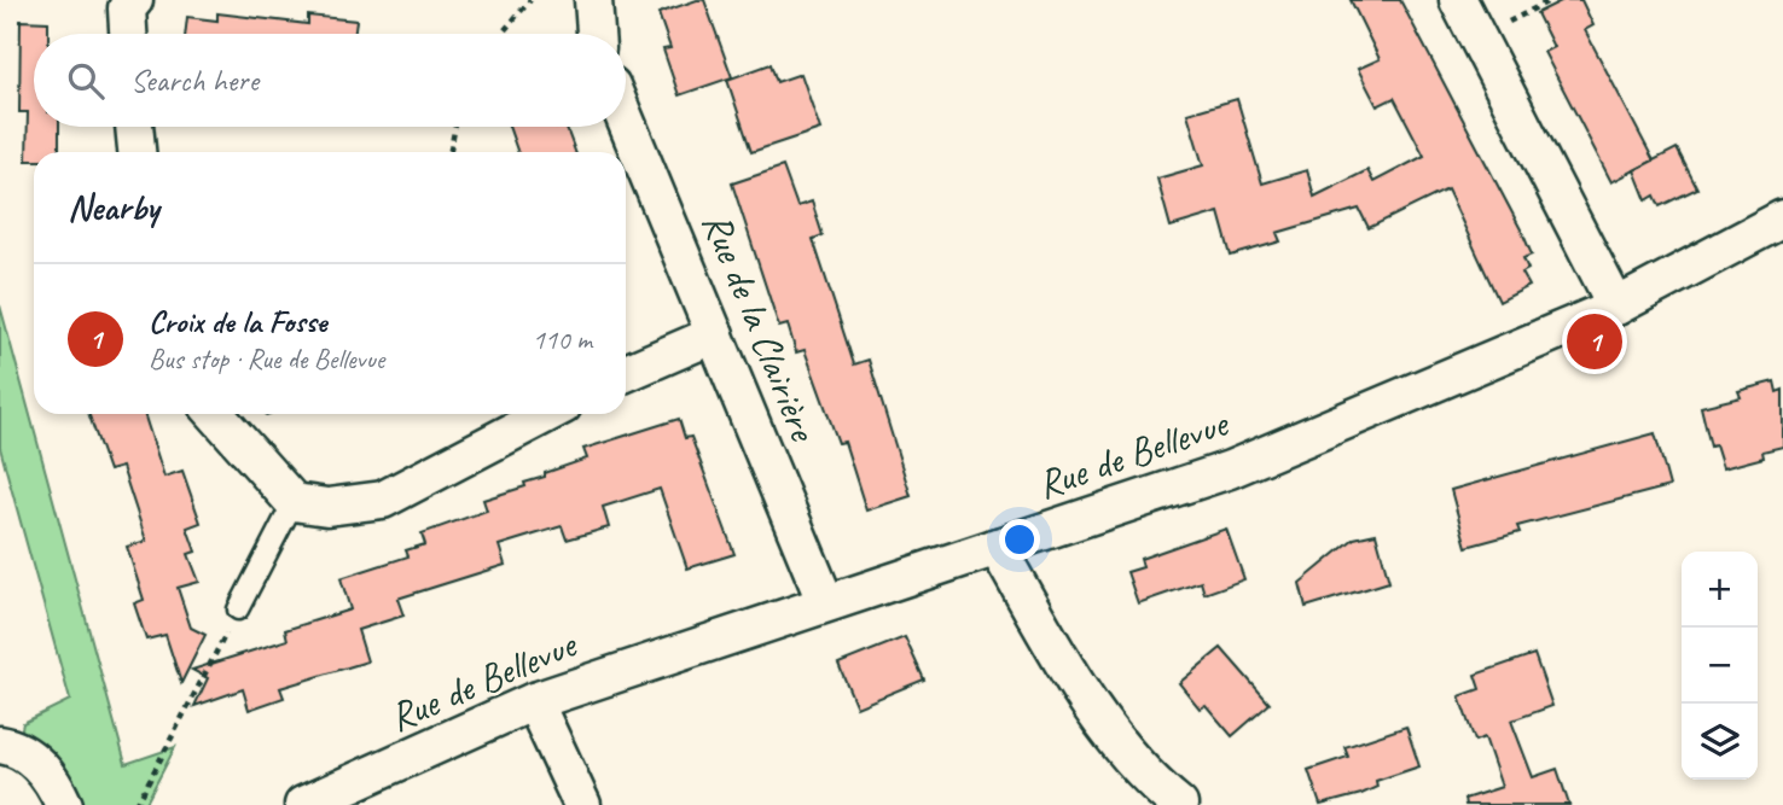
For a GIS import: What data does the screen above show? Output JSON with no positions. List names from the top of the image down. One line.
{"streets":{"street":["Rue de la Clairière","Rue de Bellevue"]},"crossings":[["Rue de la Clairière","Rue de Bellevue"]],"page":{"search":"Search here","heading":"Nearby","list":[{"mark":"1","name":"Croix de la Fosse","note":"Bus stop · Rue de Bellevue","value":"110 m"}],"pins":"1","map_buttons":["+","−"]}}
